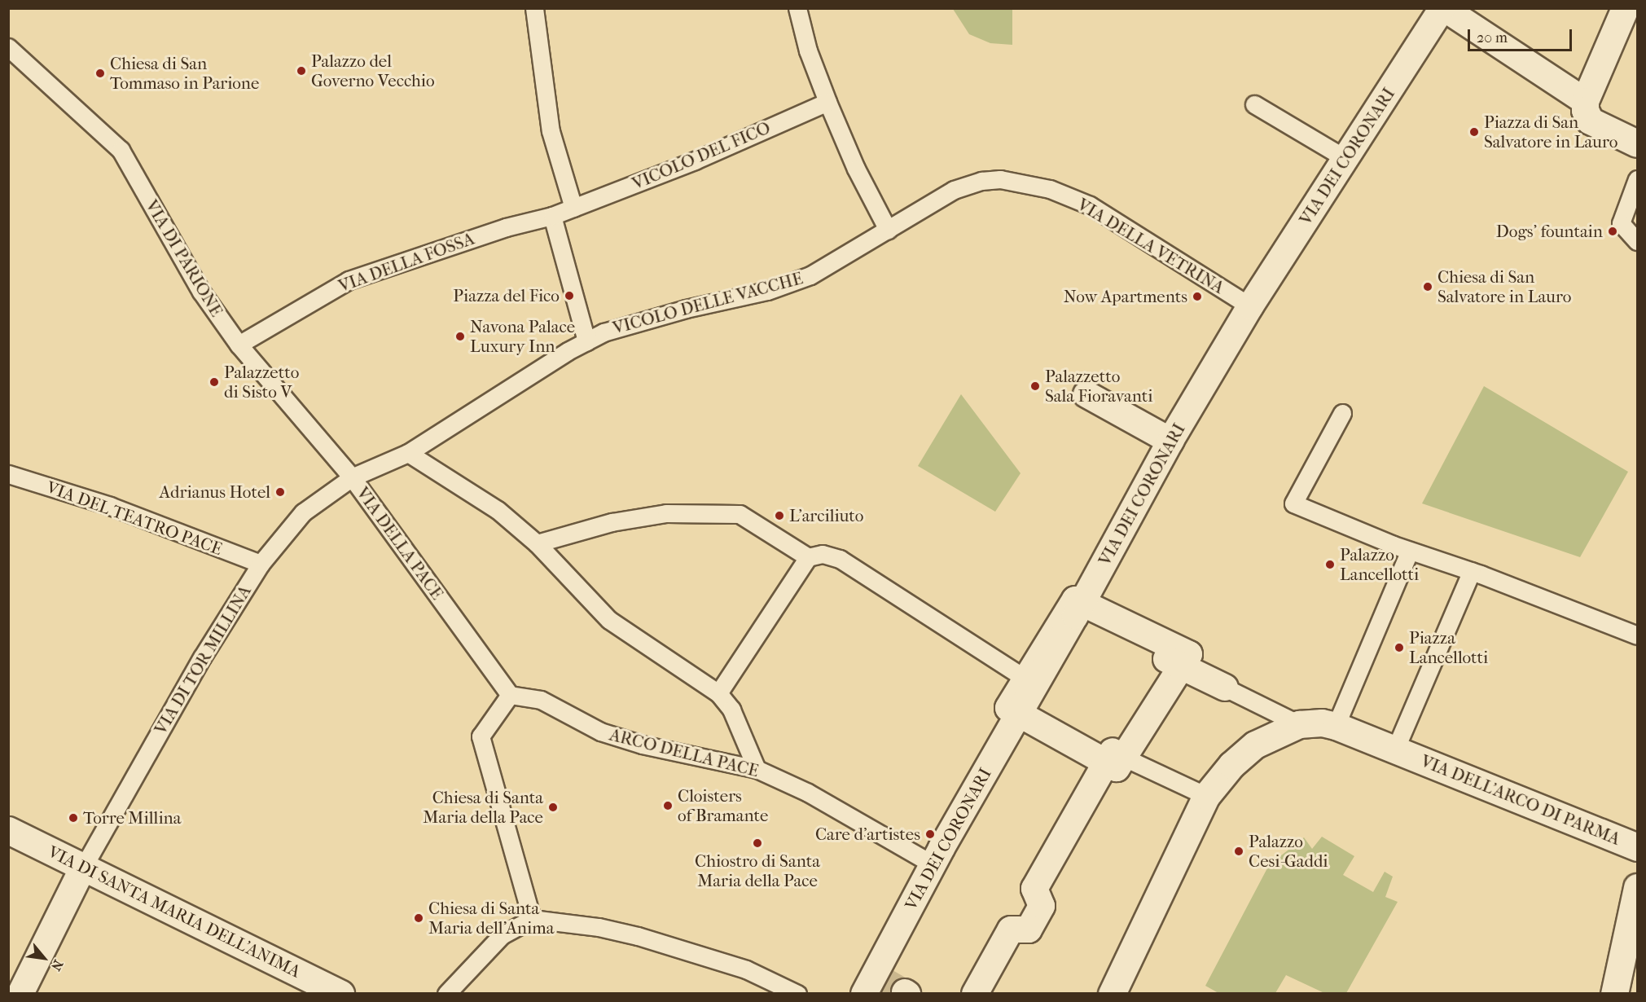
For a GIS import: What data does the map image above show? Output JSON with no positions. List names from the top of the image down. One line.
{"streets":{"street":["VIA DEI CORONARI","VIA DELL'ARCO DI PARMA","VIA DI SANTA MARIA DELL'ANIMA"],"lane":["VICOLO DEL FICO","VIA DELLA VETRINA","VIA DI PARIONE","VIA DELLA FOSSA","VICOLO DELLE VACCHE","VIA DEL TEATRO PACE","VIA DELLA PACE","VIA DI TOR MILLINA","ARCO DELLA PACE"]},"crossings":[["VIA DEI CORONARI","VIA DELLA VETRINA"],["VIA DEI CORONARI","ARCO DELLA PACE"],["VIA DELLA VETRINA","VICOLO DELLE VACCHE"],["VIA DI PARIONE","VIA DELLA FOSSA"],["VIA DI PARIONE","VIA DELLA PACE"],["VIA DI PARIONE","VIA DI TOR MILLINA"],["VICOLO DELLE VACCHE","VIA DELLA PACE"],["VIA DEL TEATRO PACE","VIA DI TOR MILLINA"],["VIA DELLA PACE","VIA DI TOR MILLINA"],["VIA DELLA PACE","ARCO DELLA PACE"],["VIA DI TOR MILLINA","VIA DI SANTA MARIA DELL'ANIMA"]],"places":["Palazzo del Governo Vecchio","Chiesa di San Tommaso in Parione","Piazza di San Salvatore in Lauro","Dogs' fountain","Chiesa di San Salvatore in Lauro","Piazza del Fico","Now Apartments","Navona Palace Luxury Inn","Palazzetto di Sisto V","Palazzetto Sala Fioravanti","Adrianus Hotel","L’arciliuto","Palazzo Lancellotti","Piazza Lancellotti","Cloisters of Bramante","Chiesa di Santa Maria della Pace","Torre Millina","Care d'artistes","Chiostro di Santa Maria della Pace","Palazzo Cesi-Gaddi","Chiesa di Santa Maria dell'Anima"],"scale_bar":"20 m","north":"bottom right"}
